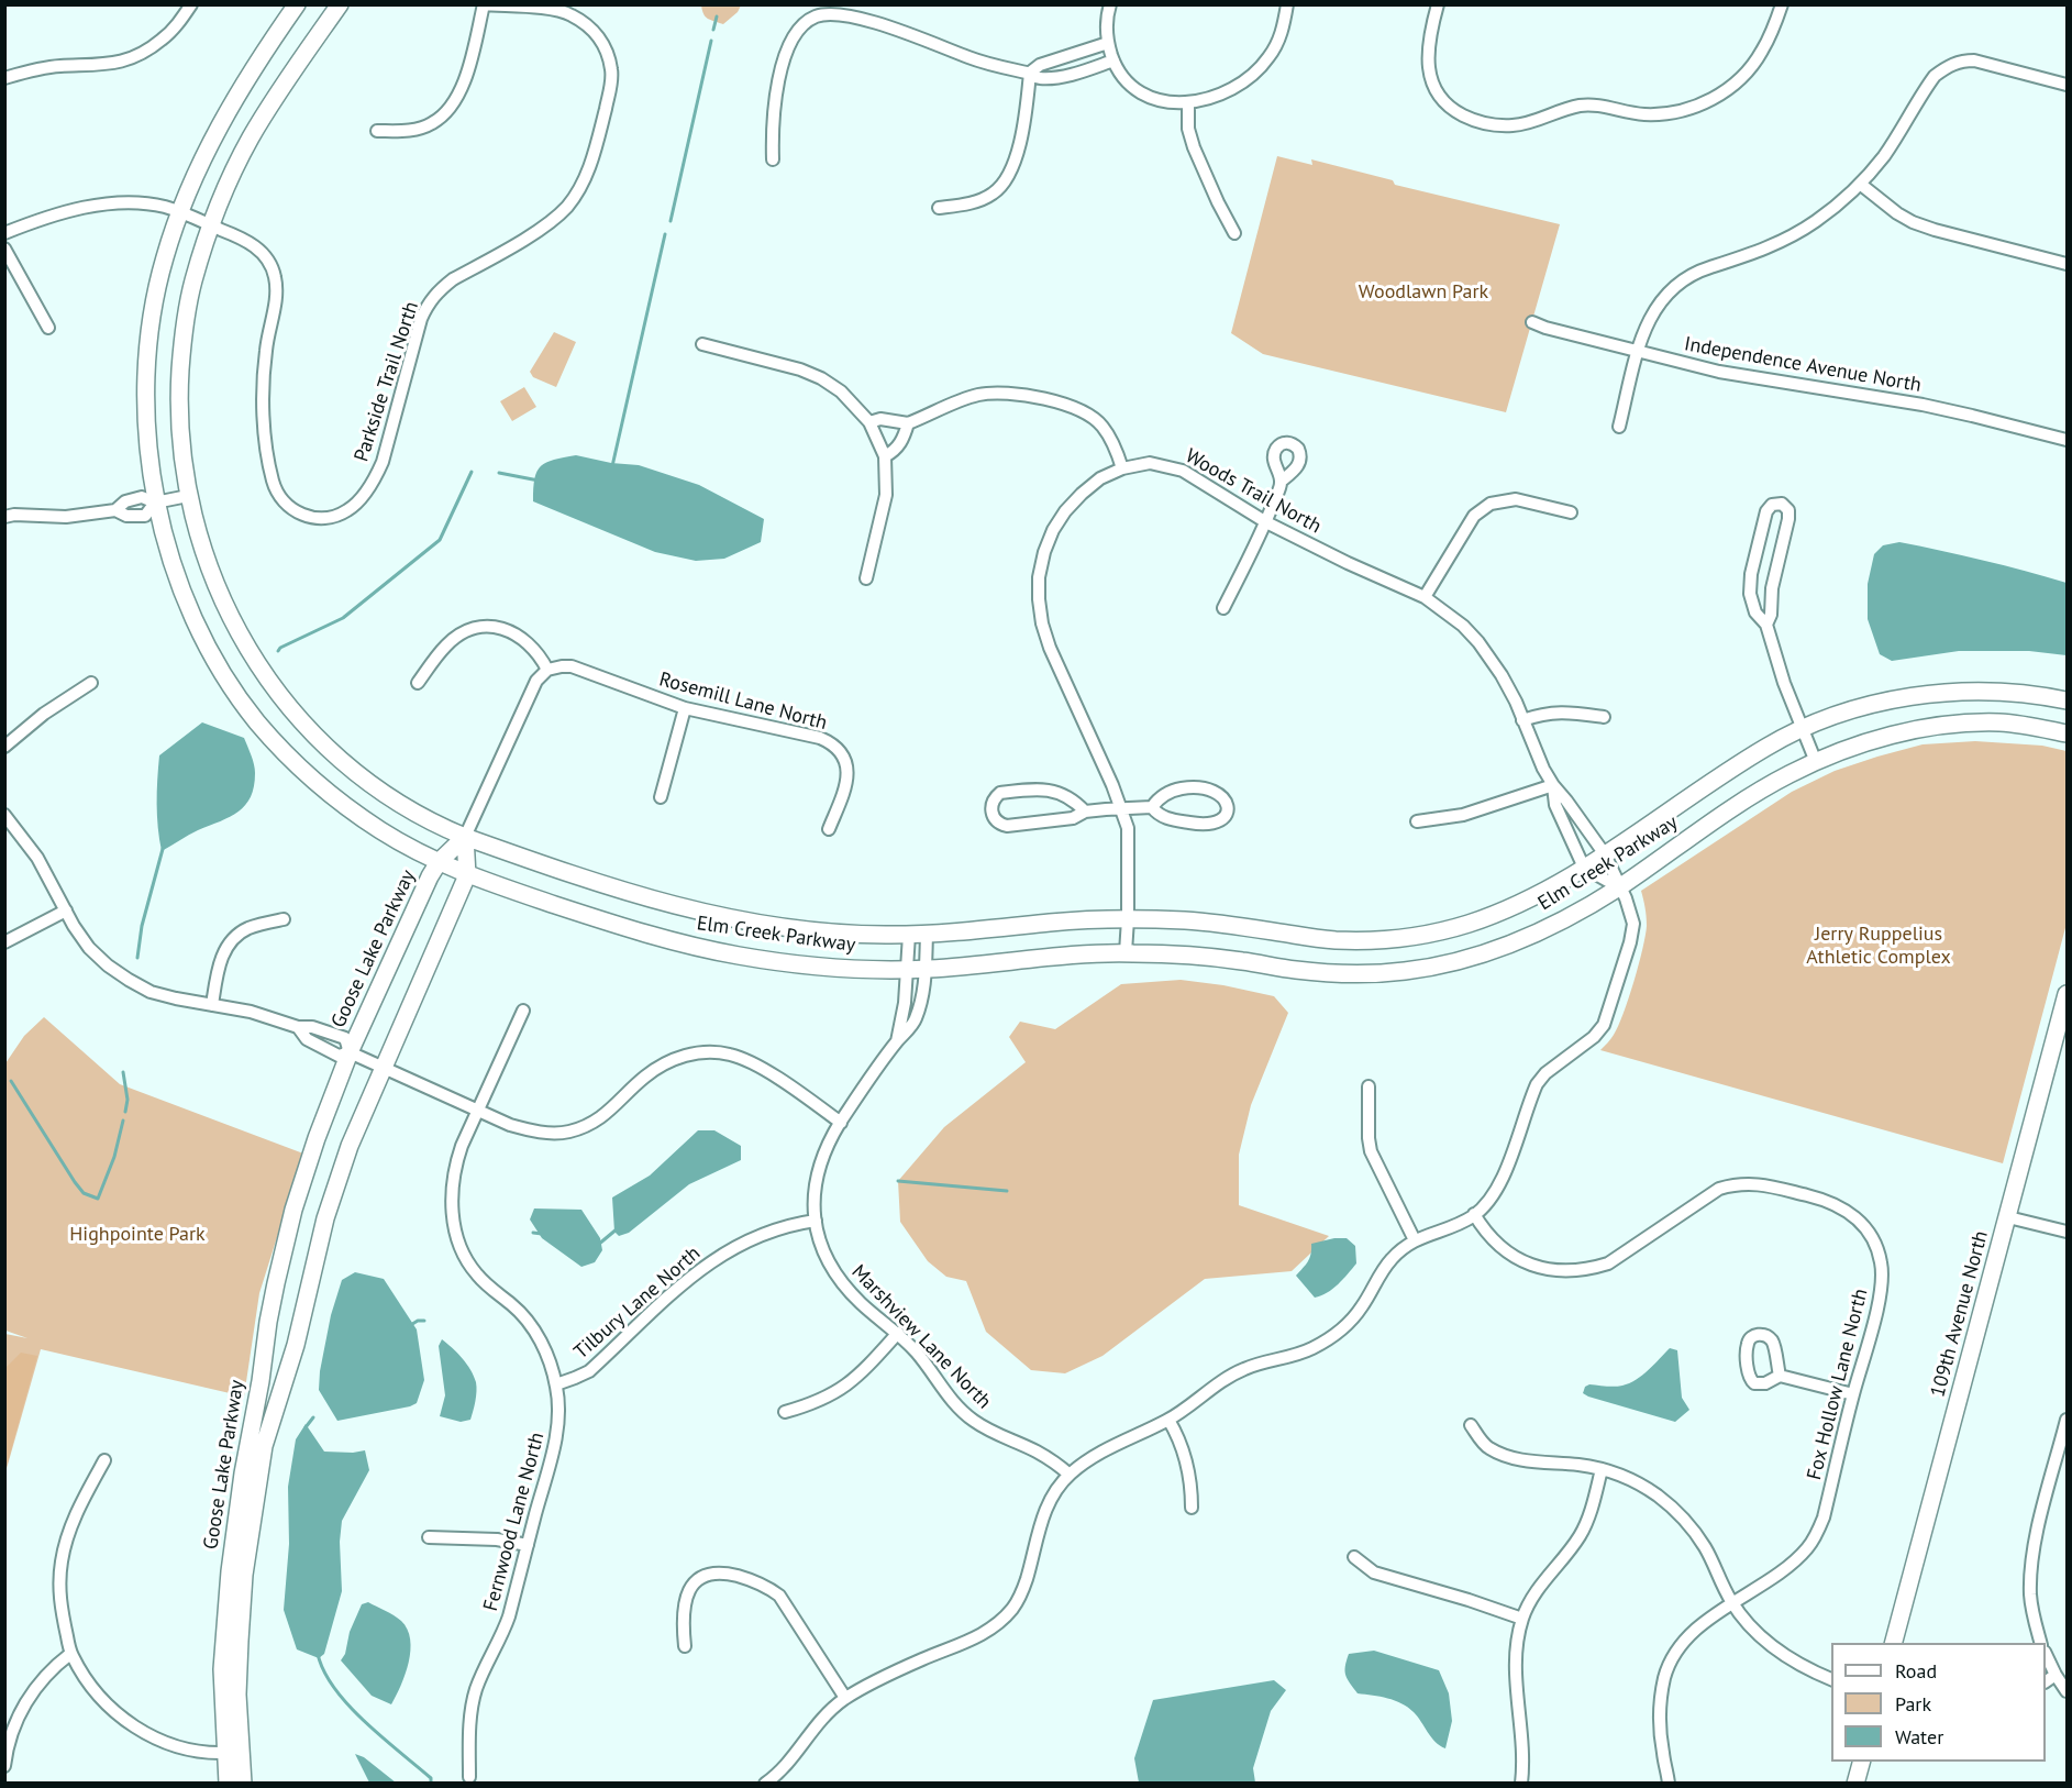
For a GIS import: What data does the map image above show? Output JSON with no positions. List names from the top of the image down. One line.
{"streets":{"street":["Independence Avenue North","Parkside Trail North","Woods Trail North","Rosemill Lane North","Elm Creek Parkway","Goose Lake Parkway","Tilbury Lane North","109th Avenue North","Marshview Lane North","Fox Hollow Lane North","Fernwood Lane North"]},"crossings":[["Parkside Trail North","Elm Creek Parkway"],["Woods Trail North","Elm Creek Parkway"],["Woods Trail North","Marshview Lane North"],["Woods Trail North","Fox Hollow Lane North"],["Elm Creek Parkway","Goose Lake Parkway"],["Elm Creek Parkway","Marshview Lane North"],["Tilbury Lane North","Marshview Lane North"],["Tilbury Lane North","Fernwood Lane North"]],"parks":["Woodlawn Park","Jerry Ruppelius Athletic Complex","Highpointe Park"],"legend":["Road","Park","Water"]}
